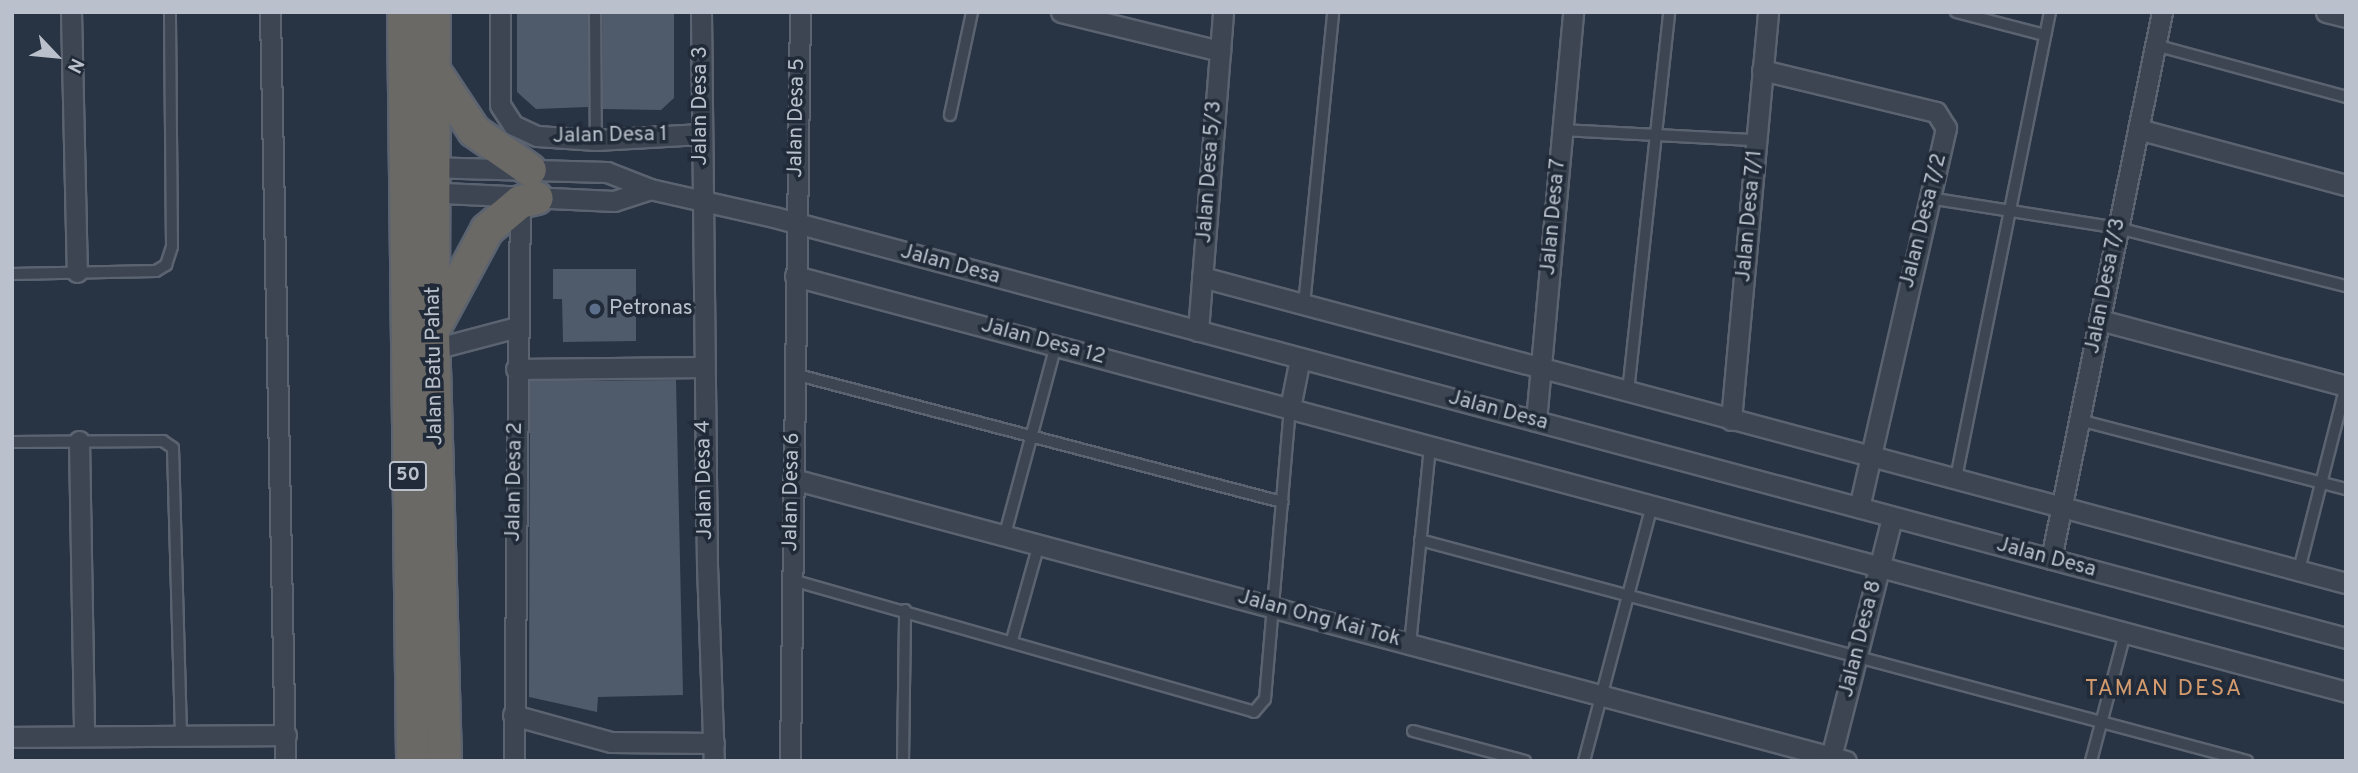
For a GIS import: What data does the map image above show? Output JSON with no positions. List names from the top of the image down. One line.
{"streets":{"highway":["Jalan Batu Pahat","50"],"street":["Jalan Desa 3","Jalan Desa 5","Jalan Desa 1","Jalan Desa 5/3","Jalan Desa 7/1","Jalan Desa 7","Jalan Desa 7/2","Jalan Desa","Jalan Desa 7/3","Jalan Desa 12","Jalan Desa 4","Jalan Desa 2","Jalan Desa 6","Jalan Ong Kai Tok","Jalan Desa 8"]},"crossings":[["Jalan Desa 3","Jalan Desa 1"],["Jalan Desa 3","Jalan Desa"],["Jalan Desa 3","Jalan Desa 4"],["Jalan Desa 5","Jalan Desa"],["Jalan Desa 5","Jalan Desa 6"],["Jalan Desa 5/3","Jalan Desa"],["Jalan Desa 7/1","Jalan Desa 7/2"],["Jalan Desa 7","Jalan Desa"],["Jalan Desa 7/2","Jalan Desa"],["Jalan Desa","Jalan Desa 7/3"],["Jalan Desa","Jalan Batu Pahat"],["Jalan Desa","Jalan Desa 4"],["Jalan Desa","Jalan Desa 2"],["Jalan Desa","Jalan Desa 6"],["Jalan Desa","Jalan Desa 8"],["Jalan Desa 12","Jalan Desa 6"],["Jalan Desa 6","Jalan Ong Kai Tok"],["Jalan Ong Kai Tok","Jalan Desa 8"]],"districts":["TAMAN DESA"],"places":["Petronas"],"north":"bottom right"}
